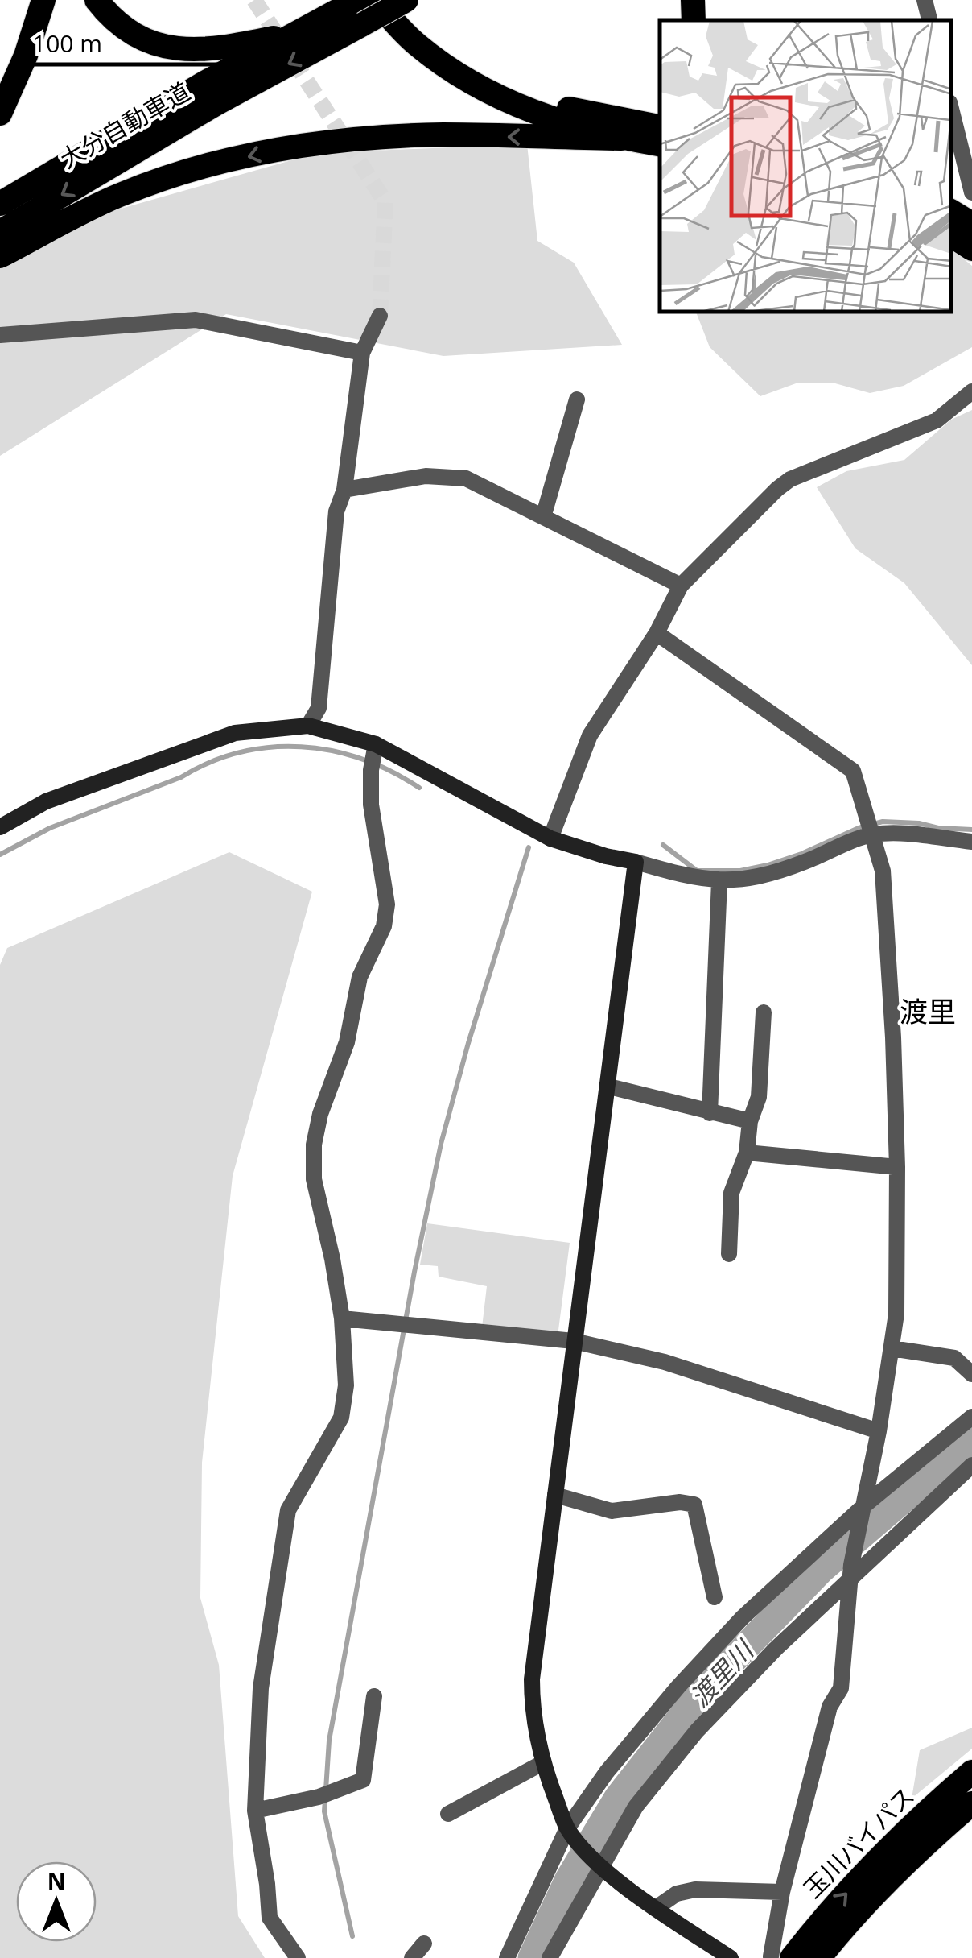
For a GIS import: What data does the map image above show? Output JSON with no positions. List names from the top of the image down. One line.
{"streets":{"highway":["大分自動車道","玉川バイパス"]},"districts":["渡里"],"water":["渡里川"],"scale_bar":"100 m","north":"top"}
